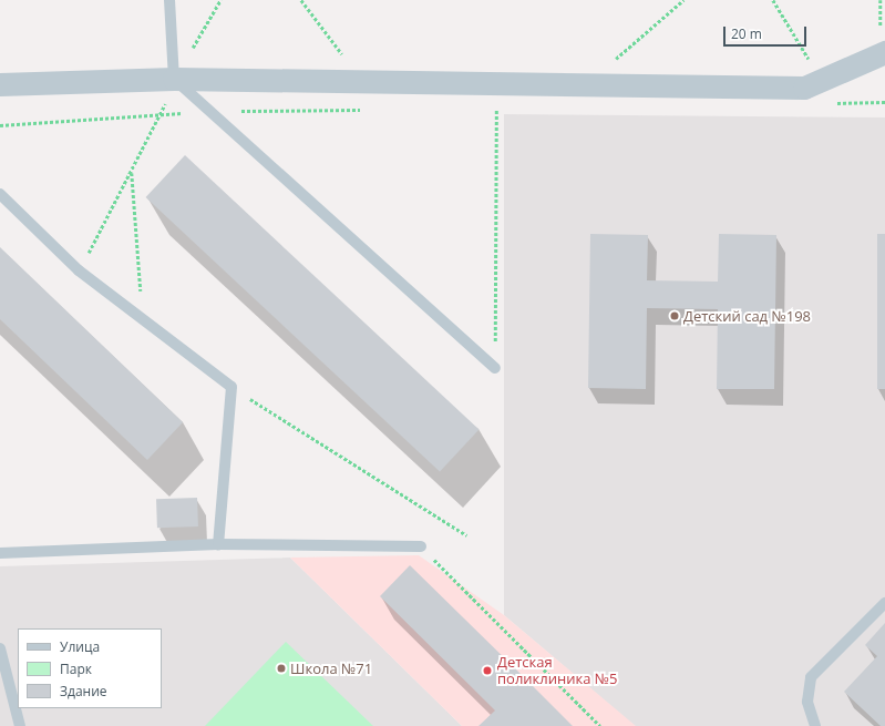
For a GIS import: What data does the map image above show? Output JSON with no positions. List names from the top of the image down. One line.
{"places":["Детский сад №198","Школа №71","Детская поликлиника №5"],"legend":["Улица","Парк","Здание"],"scale_bar":"20 m"}
